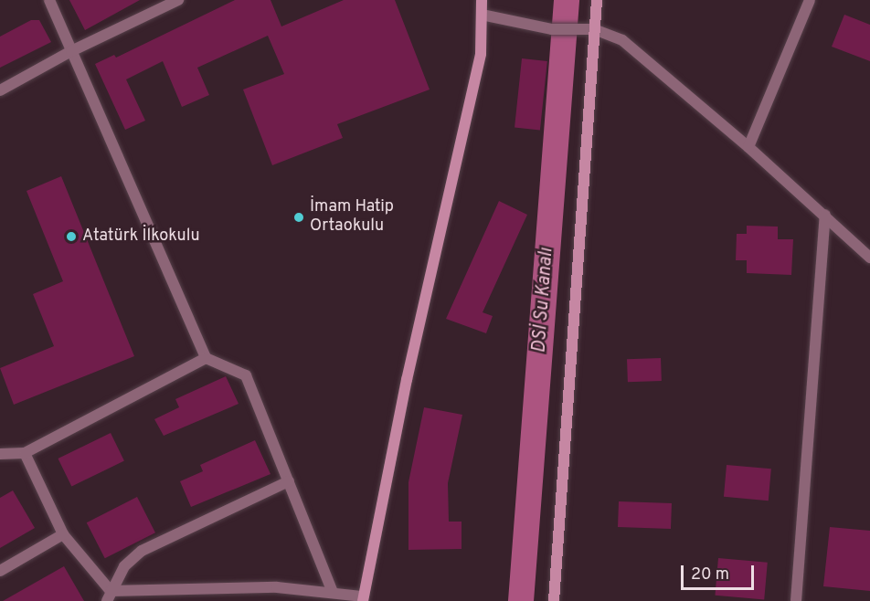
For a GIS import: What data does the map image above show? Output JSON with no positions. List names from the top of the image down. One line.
{"water":["DSİ Su Kanalı"],"places":["İmam Hatip Ortaokulu","Atatürk İlkokulu"],"scale_bar":"20 m"}
